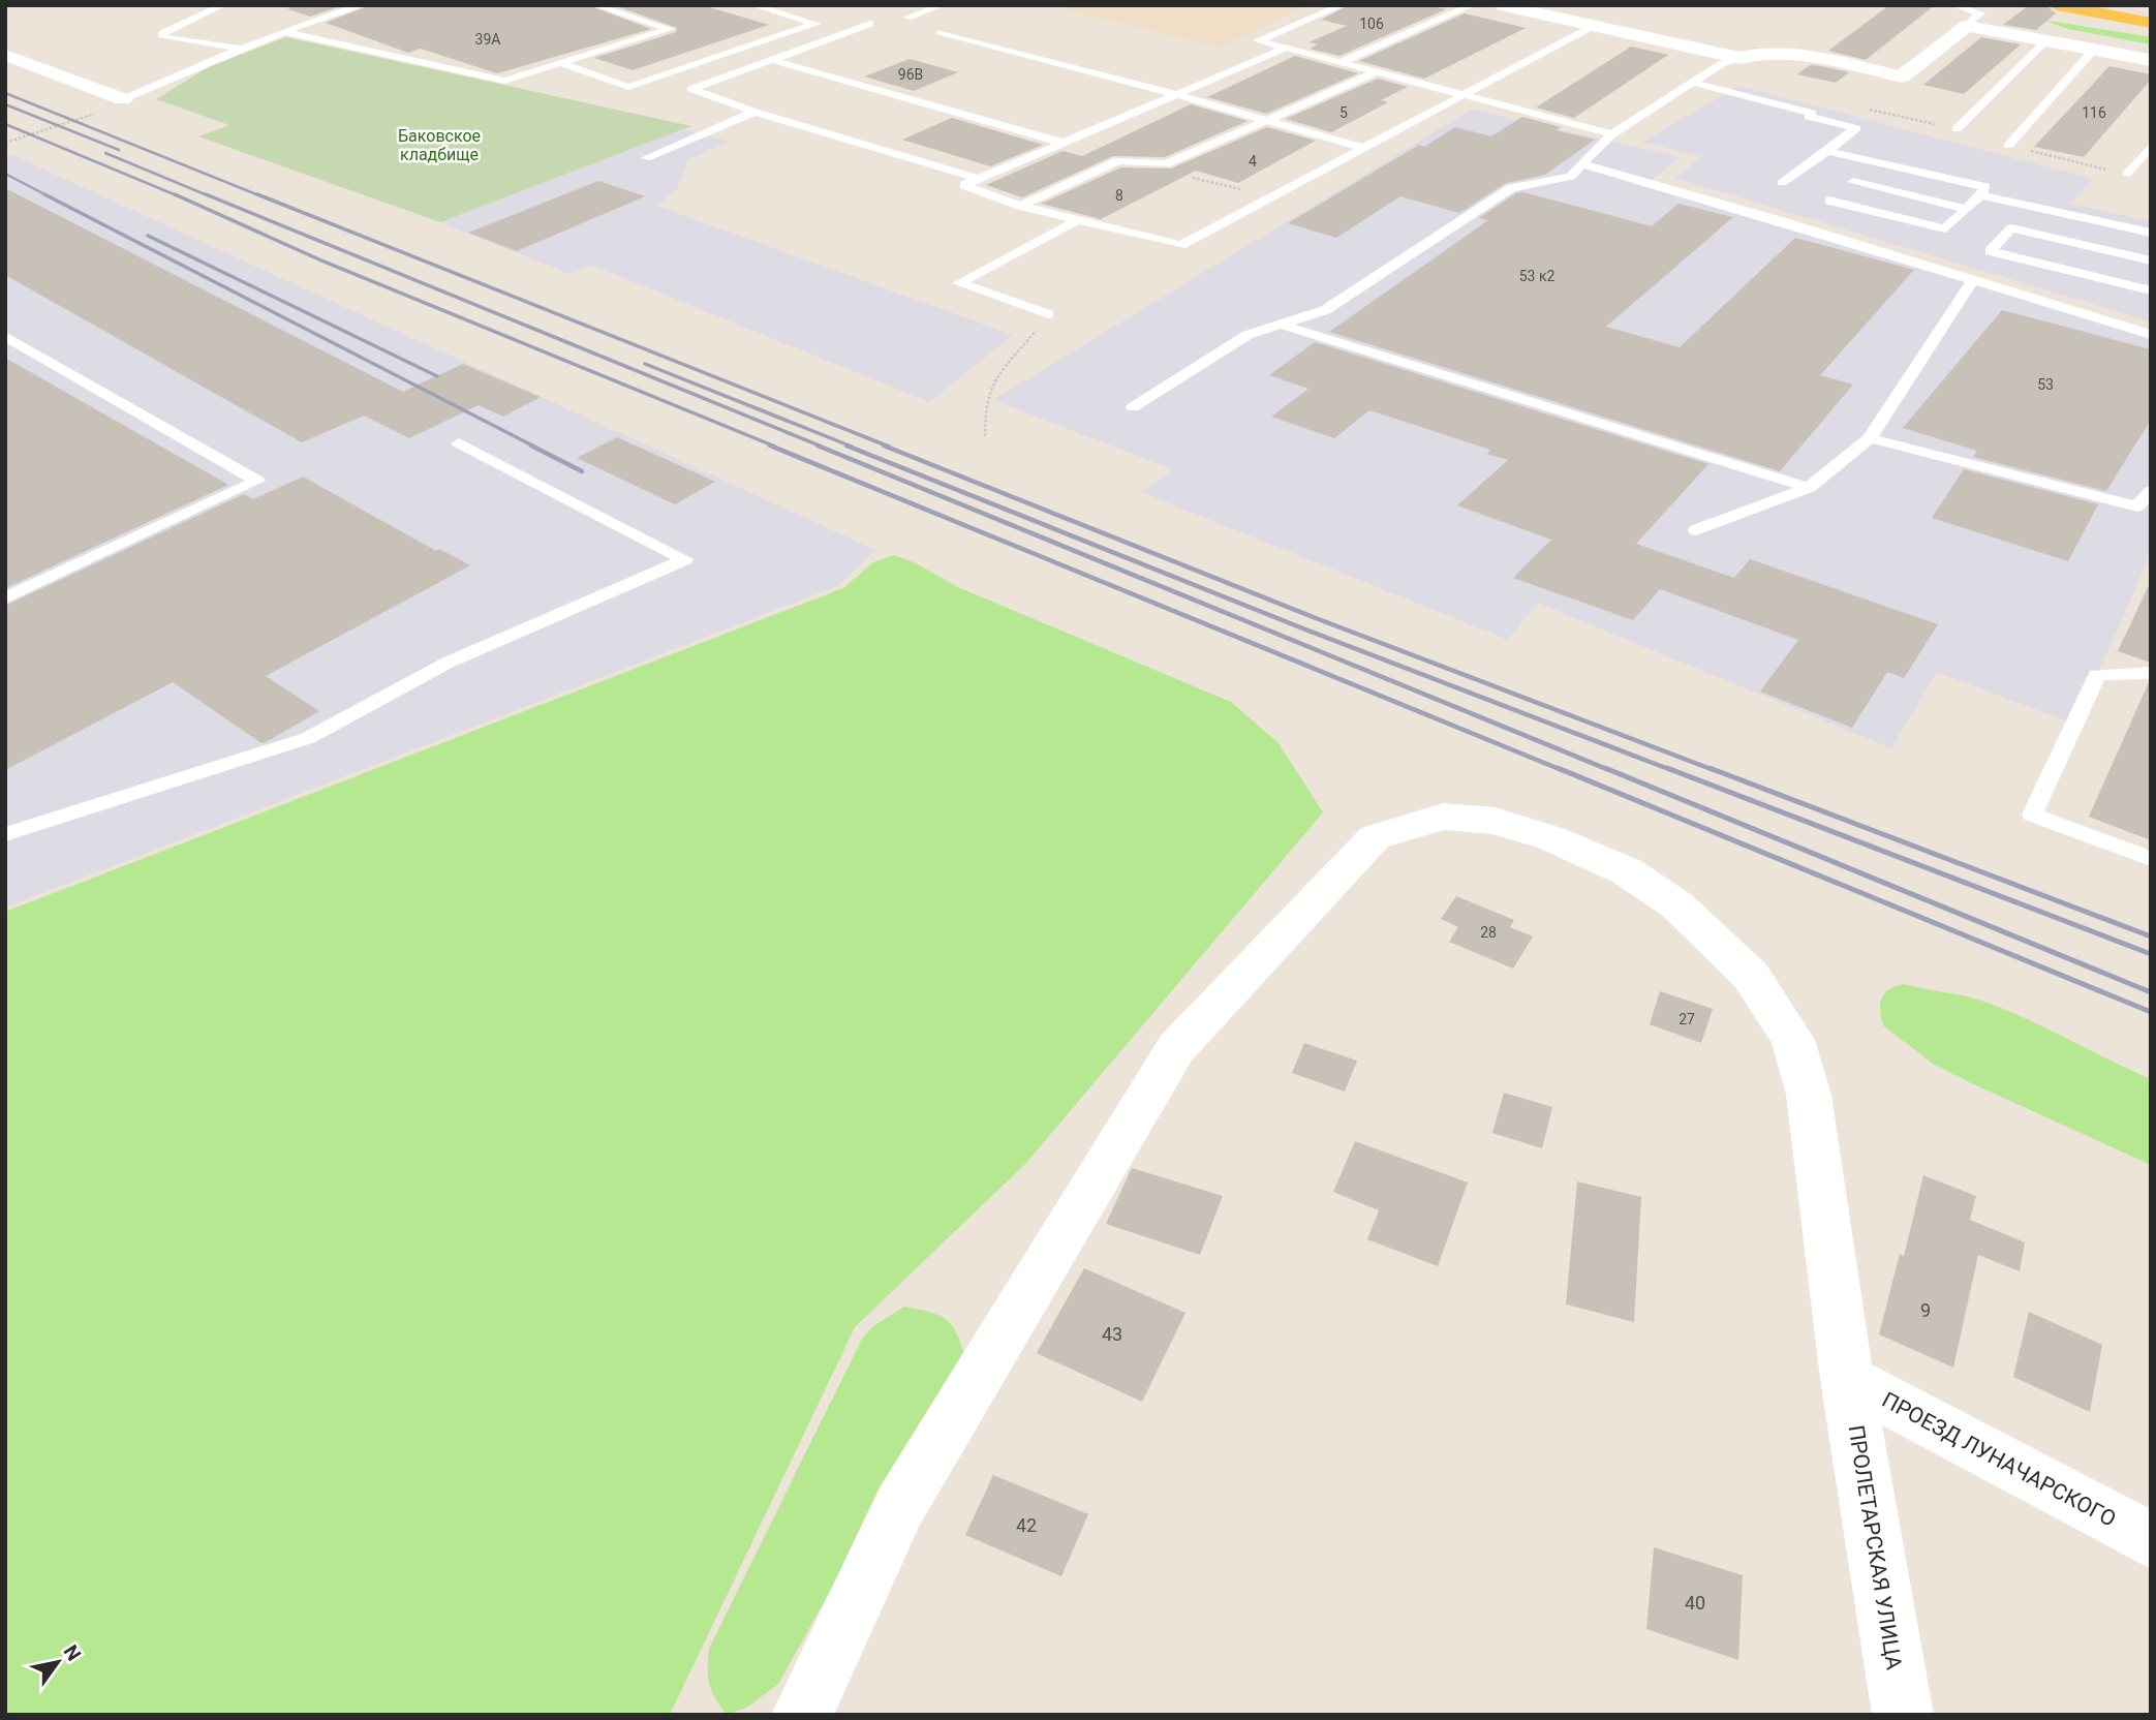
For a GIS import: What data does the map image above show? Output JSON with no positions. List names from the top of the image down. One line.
{"streets":{"street":["ПРОЕЗД ЛУНАЧАРСКОГО","ПРОЛЕТАРСКАЯ УЛИЦА"]},"crossings":[["ПРОЕЗД ЛУНАЧАРСКОГО","ПРОЛЕТАРСКАЯ УЛИЦА"]],"parks":["Баковское кладбище"],"house_numbers":["106","39А","96В","5","116","4","8","53 к2","53","28","27","9","43","42","40"],"north":"top right"}
